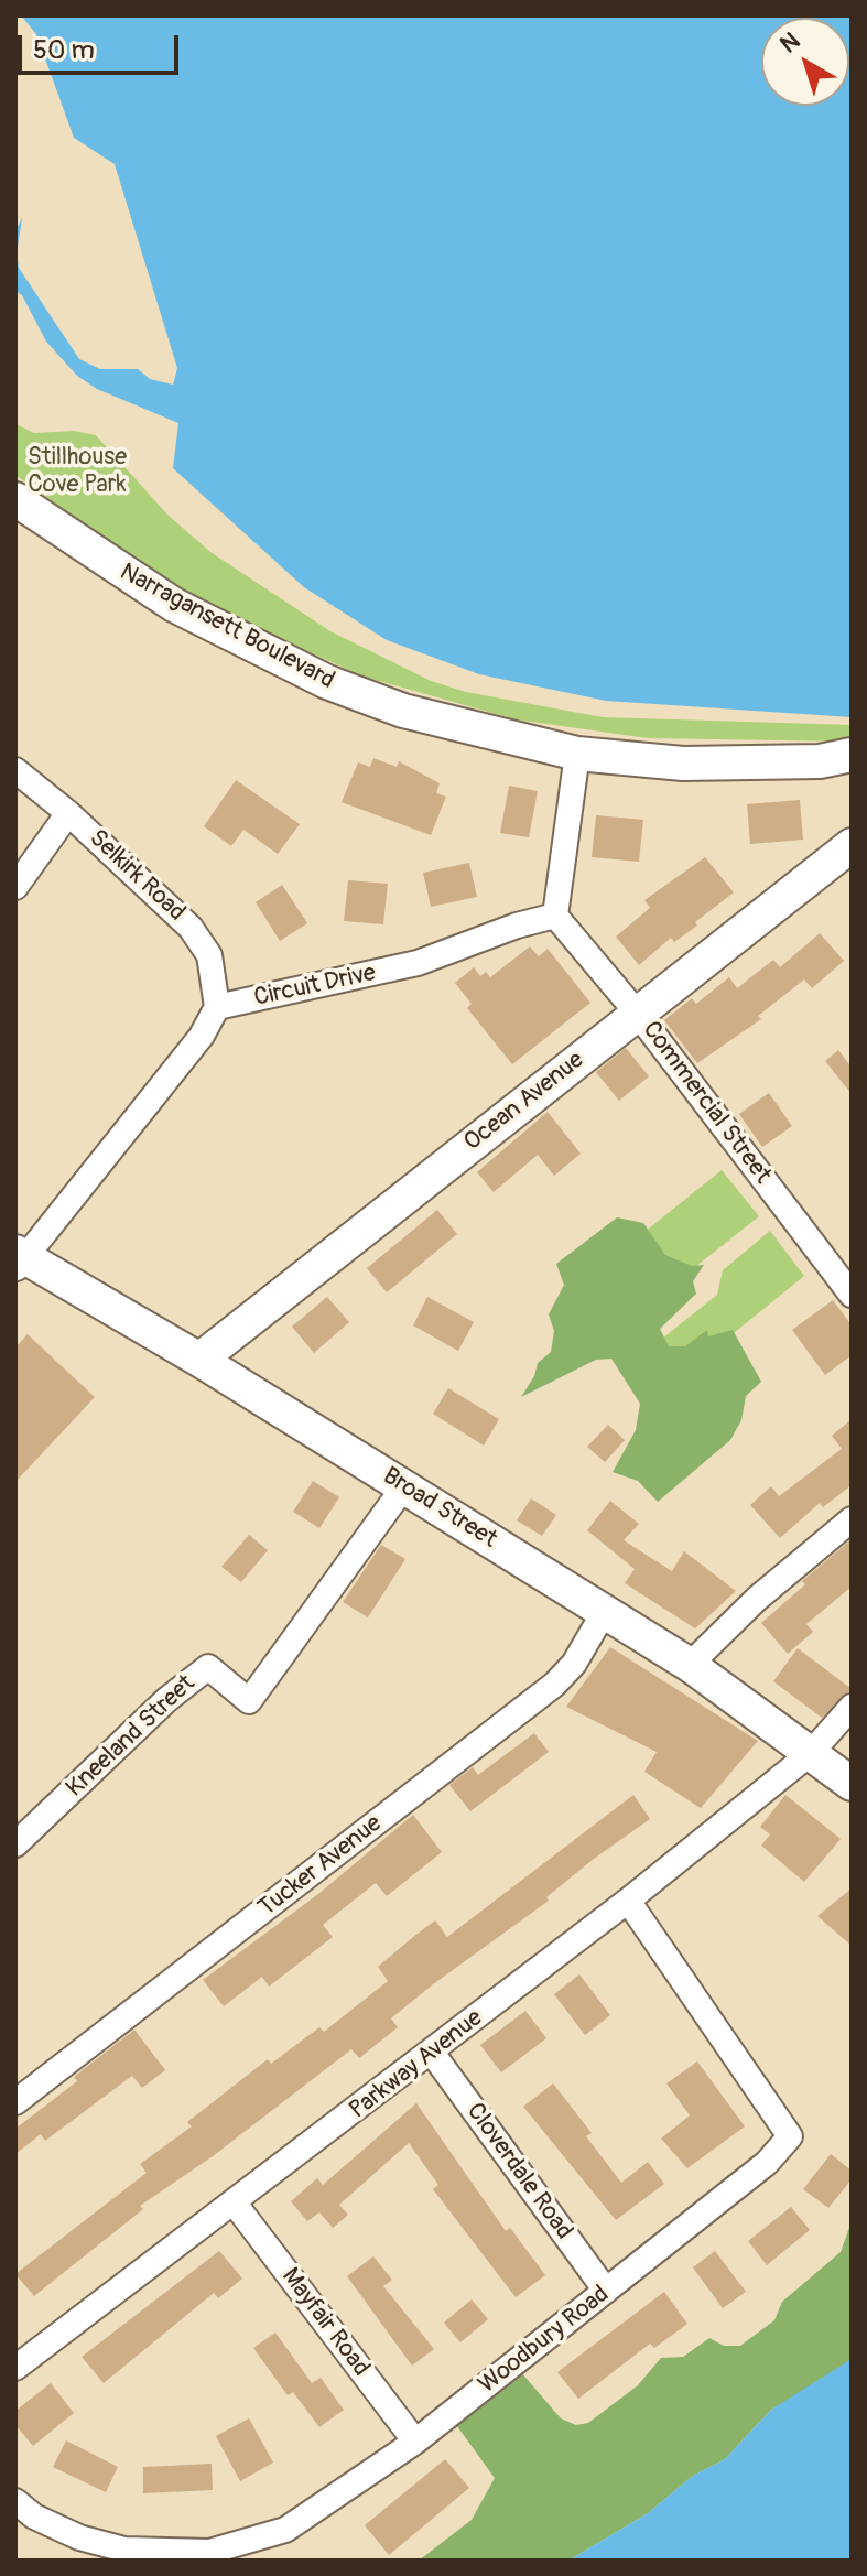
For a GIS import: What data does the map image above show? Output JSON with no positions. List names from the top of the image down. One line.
{"streets":{"street":["Narragansett Boulevard","Selkirk Road","Circuit Drive","Ocean Avenue","Commercial Street","Broad Street","Kneeland Street","Tucker Avenue","Parkway Avenue","Cloverdale Road","Mayfair Road","Woodbury Road"]},"crossings":[["Selkirk Road","Circuit Drive"],["Circuit Drive","Commercial Street"],["Ocean Avenue","Commercial Street"],["Ocean Avenue","Broad Street"],["Broad Street","Kneeland Street"],["Broad Street","Tucker Avenue"],["Broad Street","Parkway Avenue"],["Parkway Avenue","Cloverdale Road"],["Parkway Avenue","Mayfair Road"],["Parkway Avenue","Woodbury Road"],["Cloverdale Road","Woodbury Road"],["Mayfair Road","Woodbury Road"]],"parks":["Stillhouse Cove Park"],"scale_bar":"50 m","north":"top left"}
